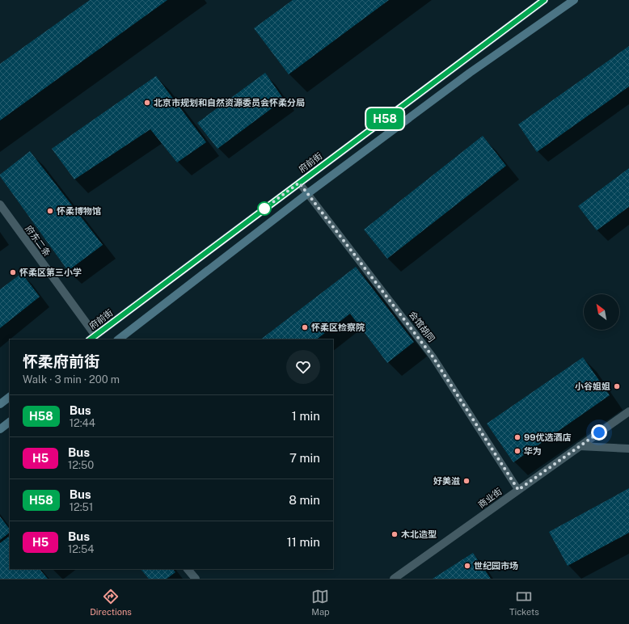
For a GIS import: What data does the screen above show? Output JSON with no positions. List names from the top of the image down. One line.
{"streets":{"main road":["府前街"],"street":["府东二条","商业街"],"lane":["会馆胡同"]},"crossings":[["府前街","府东二条"],["府前街","会馆胡同"],["会馆胡同","商业街"]],"places":["北京市规划和自然资源委员会怀柔分局","怀柔博物馆","怀柔区第三小学","怀柔区检察院","小谷姐姐","99优选酒店","华为","好美滋","木北造型","世纪园市场"],"lines":["bus line H58"],"north":"top left","page":{"on_map":"H58","heading":["怀柔府前街","Walk · 3 min · 200 m"],"list":[{"mark":"H58","name":"Bus","note":"12:44","value":"1 min"},{"mark":"H5","name":"Bus","note":"12:50","value":"7 min"},{"mark":"H58","name":"Bus","note":"12:51","value":"8 min"},{"mark":"H5","name":"Bus","note":"12:54","value":"11 min"}],"tabs":["Directions","Map","Tickets"]}}
